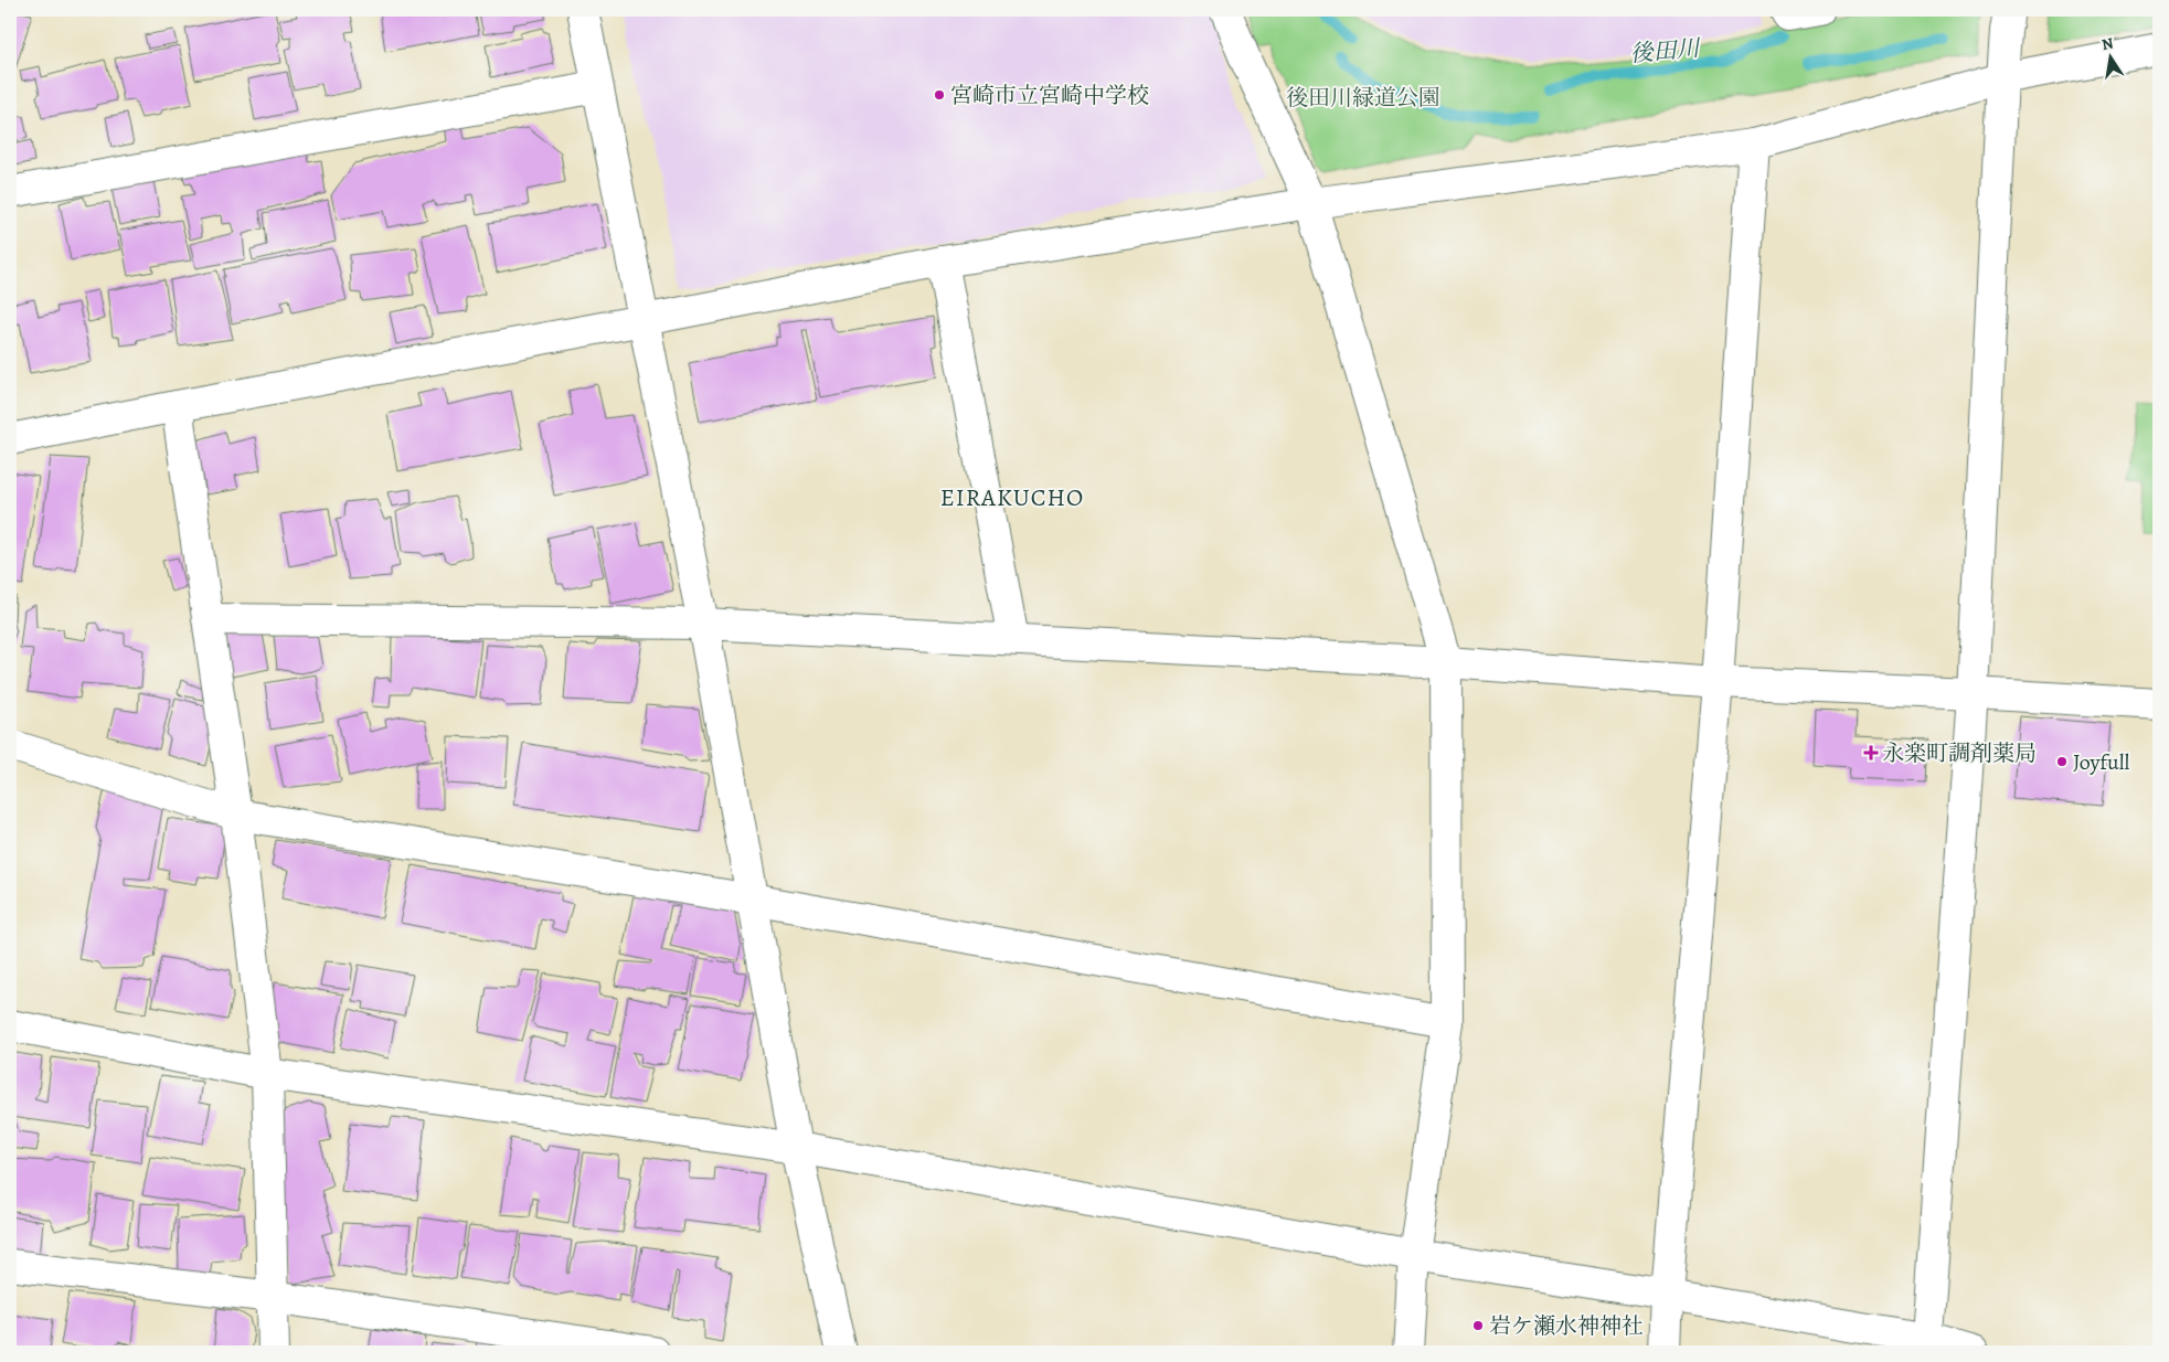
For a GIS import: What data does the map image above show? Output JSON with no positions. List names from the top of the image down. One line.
{"districts":["EIRAKUCHO"],"water":["後田川"],"parks":["後田川緑道公園"],"places":{"other":["宮崎市立宮崎中学校","Joyfull","岩ケ瀬水神神社"],"health":["永楽町調剤薬局"]},"north":"top"}
